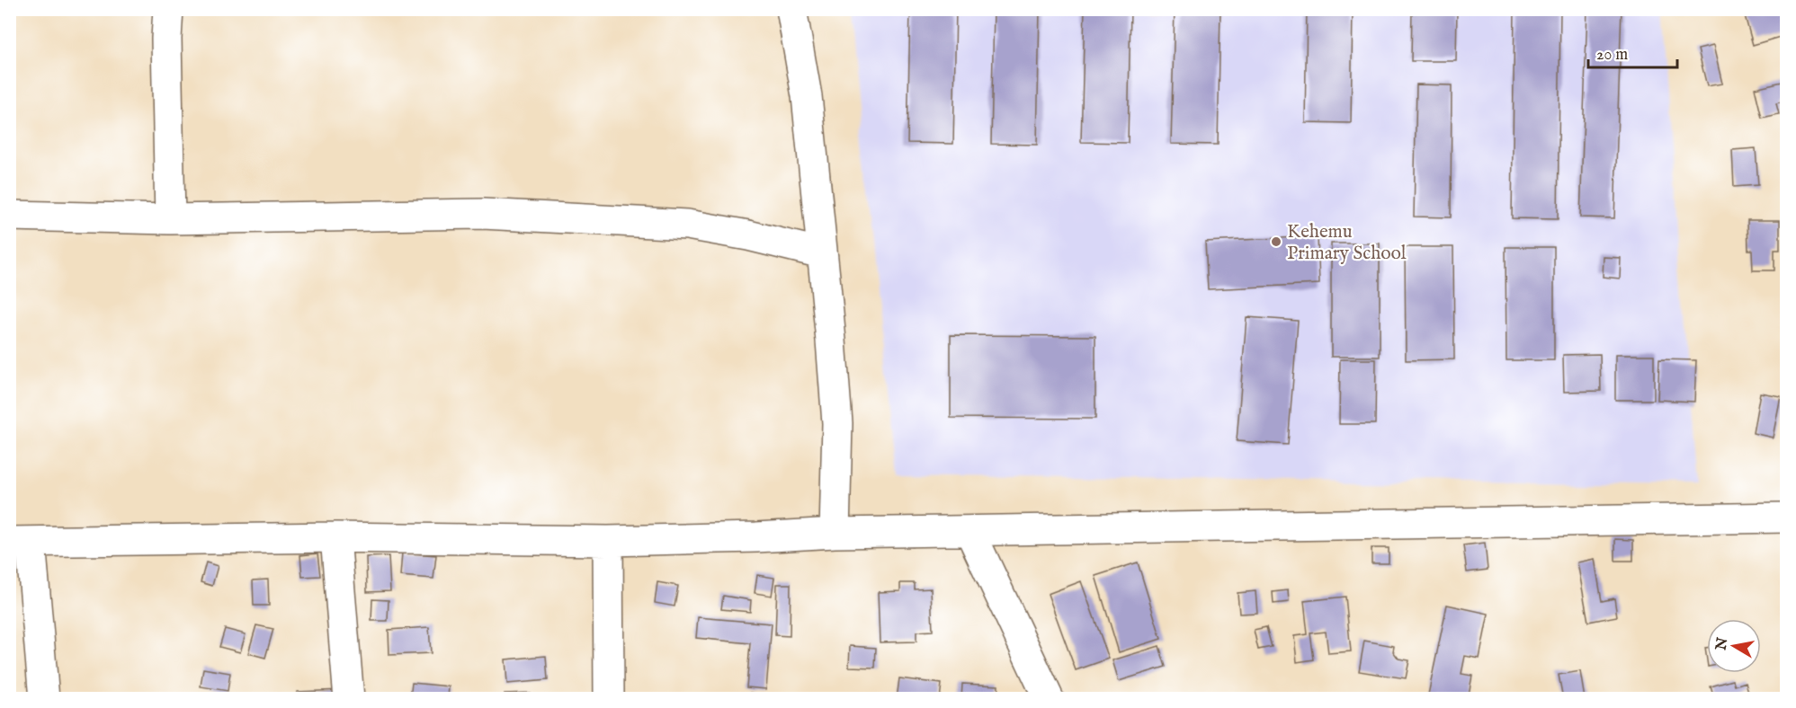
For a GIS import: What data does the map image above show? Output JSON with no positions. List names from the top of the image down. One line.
{"places":["Kehemu Primary School"],"scale_bar":"20 m","north":"left"}
